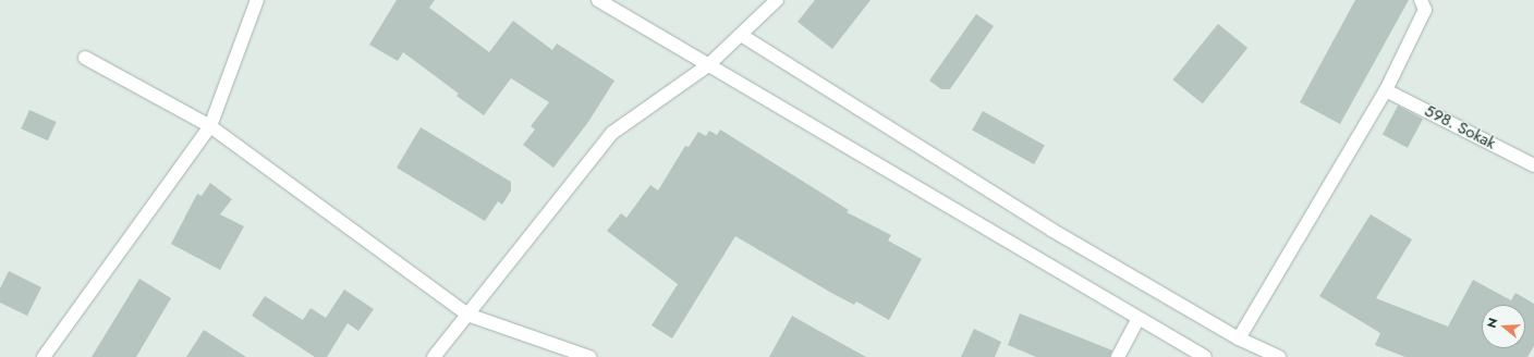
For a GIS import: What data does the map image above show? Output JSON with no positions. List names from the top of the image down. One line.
{"streets":{"street":["598. Sokak"]},"north":"left"}
